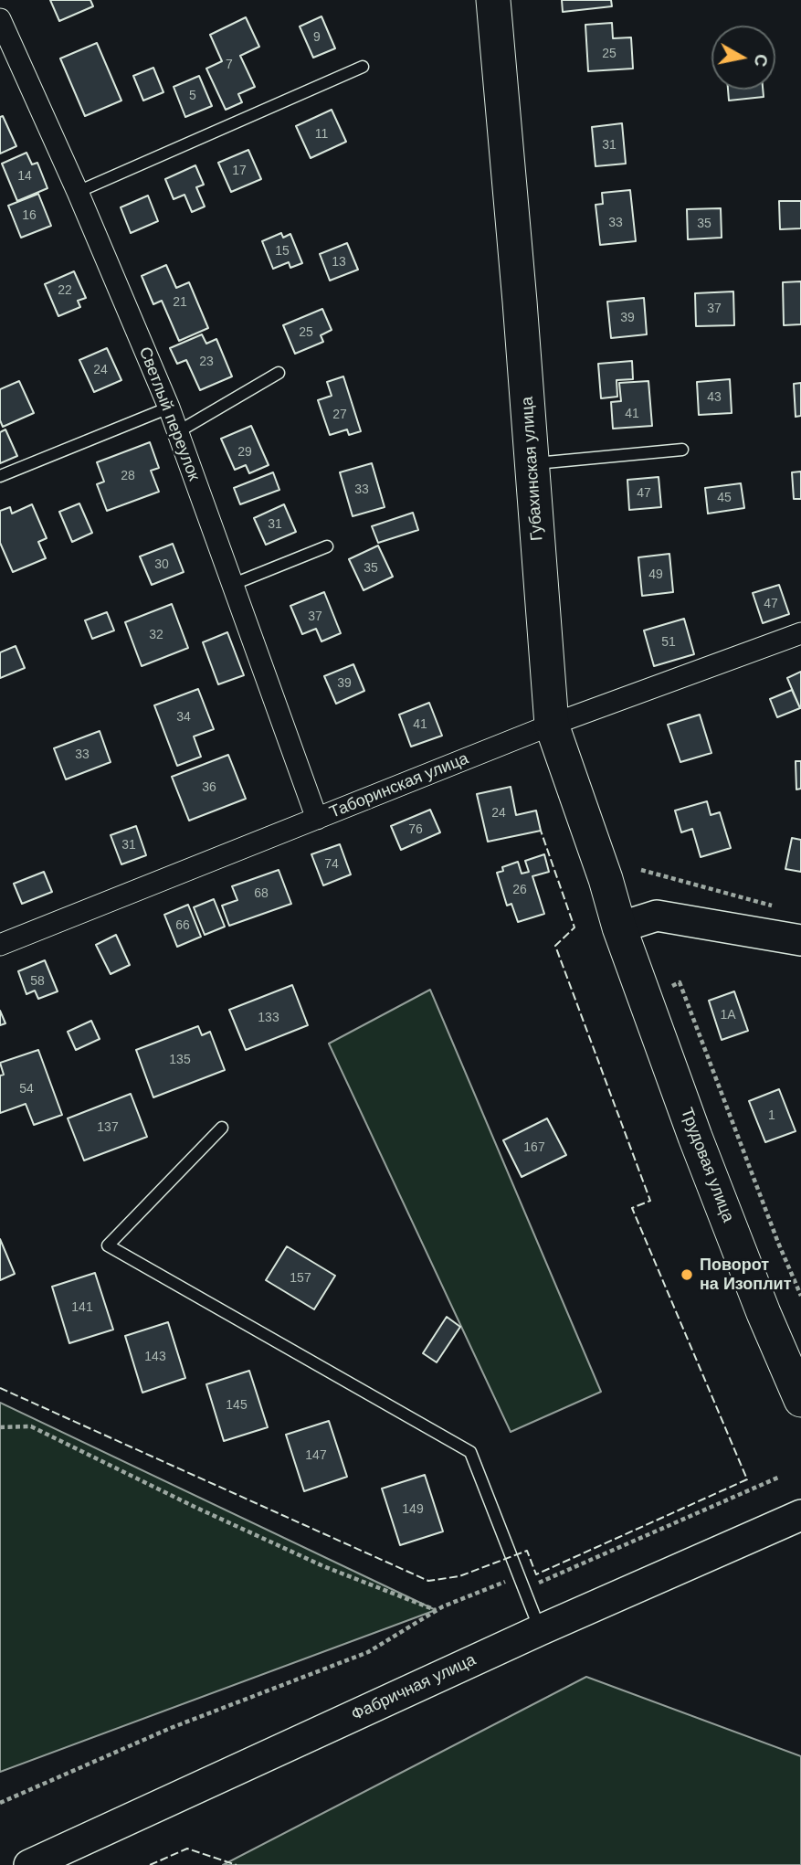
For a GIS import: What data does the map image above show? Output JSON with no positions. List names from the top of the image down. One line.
{"streets":{"main road":["Губахинская улица","Трудовая улица"],"street":["Светлый переулок","Таборинская улица","Фабричная улица"]},"crossings":[["Светлый переулок","Таборинская улица"],["Губахинская улица","Таборинская улица"],["Губахинская улица","Трудовая улица"]],"places":["Поворот на Изоплит"],"house_numbers":["9","25","7","5","11","31","17","14","16","33","35","15","13","22","21","37","39","25","23","24","43","41","27","29","28","33","47","45","31","30","35","49","47","37","32","51","39","34","41","33","36","24","76","31","74","26","68","66","58","1А","133","135","54","1","137","167","157","141","143","145","147","149"],"north":"right"}
